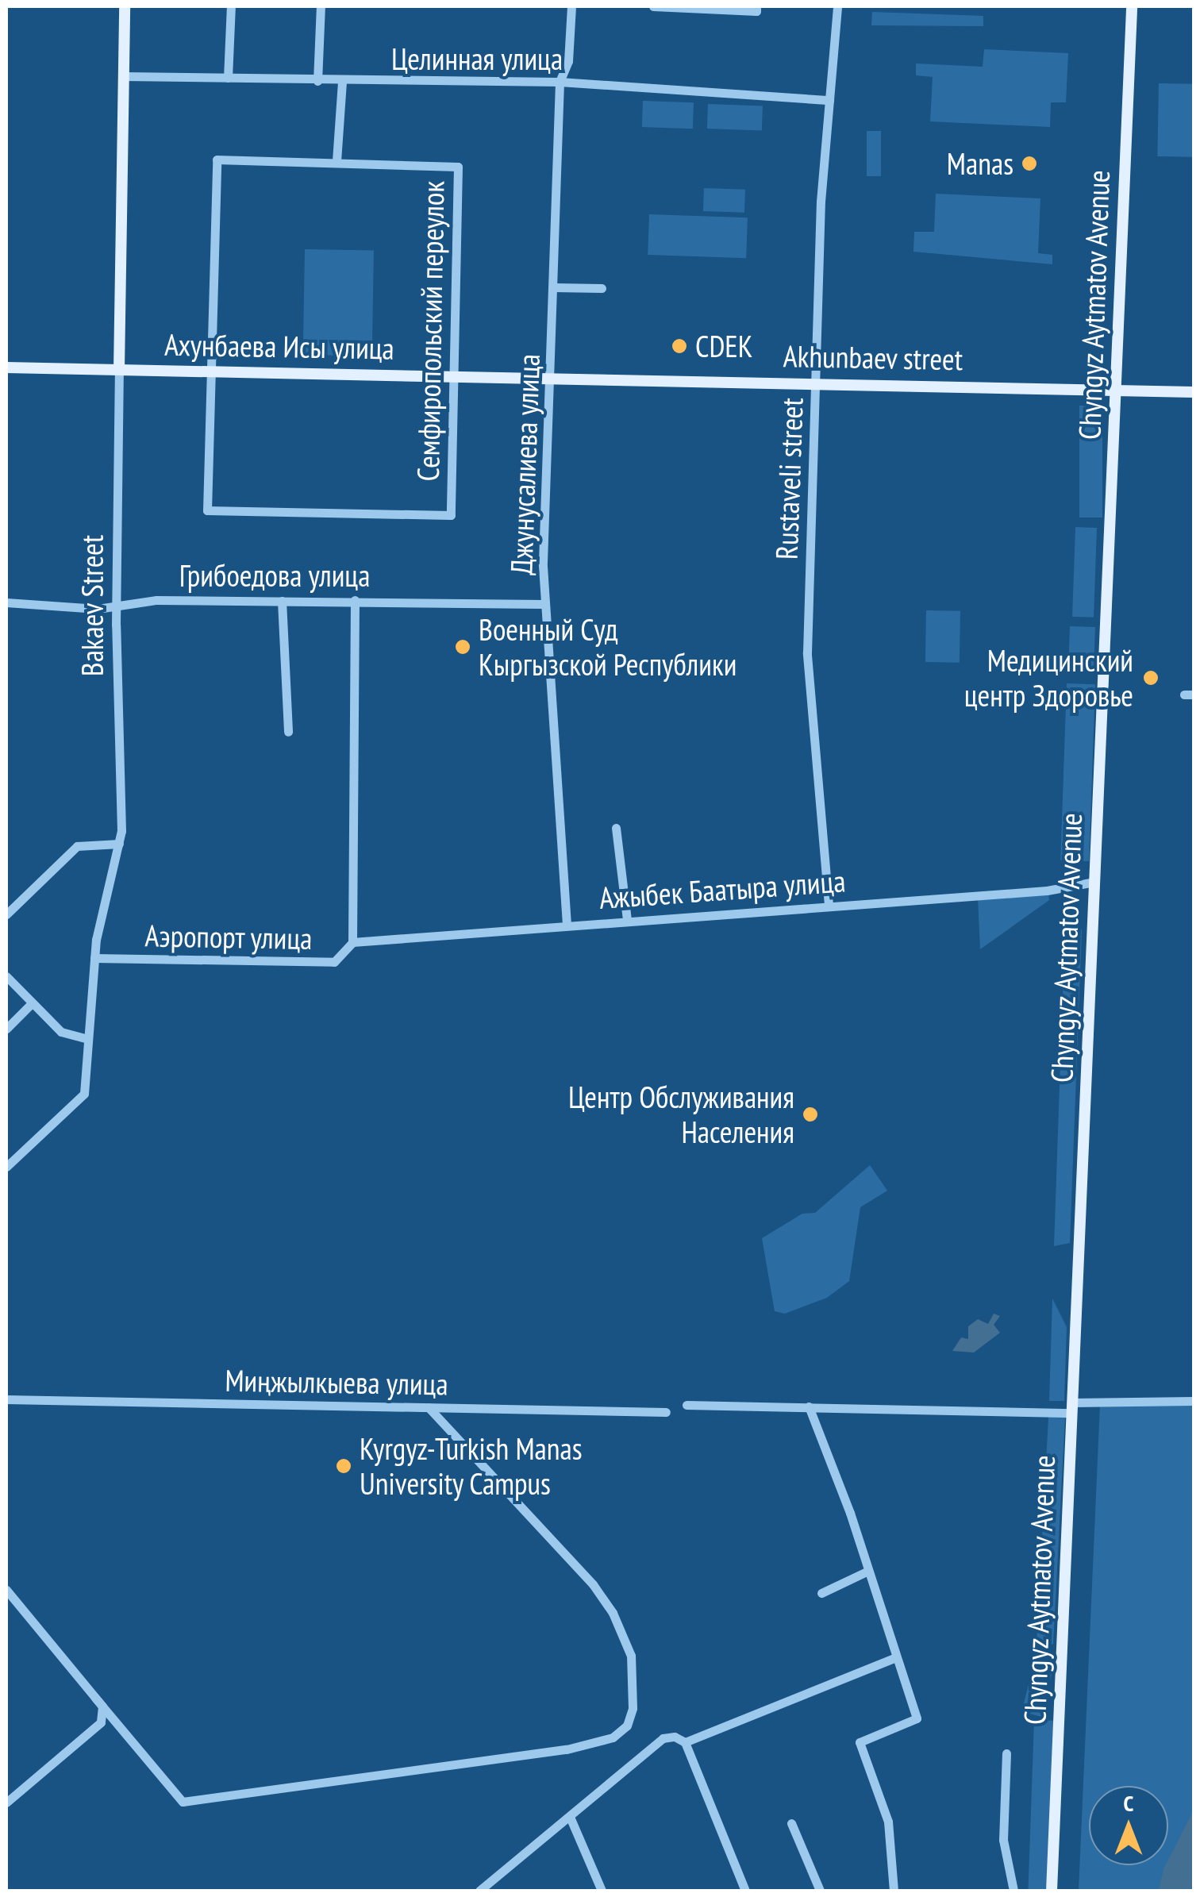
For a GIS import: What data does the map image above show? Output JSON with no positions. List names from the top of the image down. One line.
{"streets":{"main road":["Chyngyz Aytmatov Avenue","Ахунбаева Исы улица","Akhunbaev street","Bakaev Street"],"street":["Целинная улица","Семфиропольский переулок","Джунусалиева улица","Rustaveli street","Грибоедова улица","Ажыбек Баатыра улица","Аэропорт улица","Миңжылкыева улица"]},"crossings":[["Целинная улица","Джунусалиева улица"],["Целинная улица","Rustaveli street"],["Целинная улица","Bakaev Street"],["Chyngyz Aytmatov Avenue","Akhunbaev street"],["Chyngyz Aytmatov Avenue","Ажыбек Баатыра улица"],["Семфиропольский переулок","Ахунбаева Исы улица"],["Ахунбаева Исы улица","Akhunbaev street"],["Ахунбаева Исы улица","Джунусалиева улица"],["Ахунбаева Исы улица","Bakaev Street"],["Akhunbaev street","Джунусалиева улица"],["Akhunbaev street","Rustaveli street"],["Джунусалиева улица","Грибоедова улица"],["Джунусалиева улица","Ажыбек Баатыра улица"],["Rustaveli street","Ажыбек Баатыра улица"],["Грибоедова улица","Bakaev Street"],["Bakaev Street","Аэропорт улица"],["Ажыбек Баатыра улица","Аэропорт улица"]],"places":["Manas","CDEK","Военный Суд Кыргызской Республики","Медицинский центр Здоровье","Центр Обслуживания Населения","Kyrgyz-Turkish Manas University Campus"],"north":"top"}
